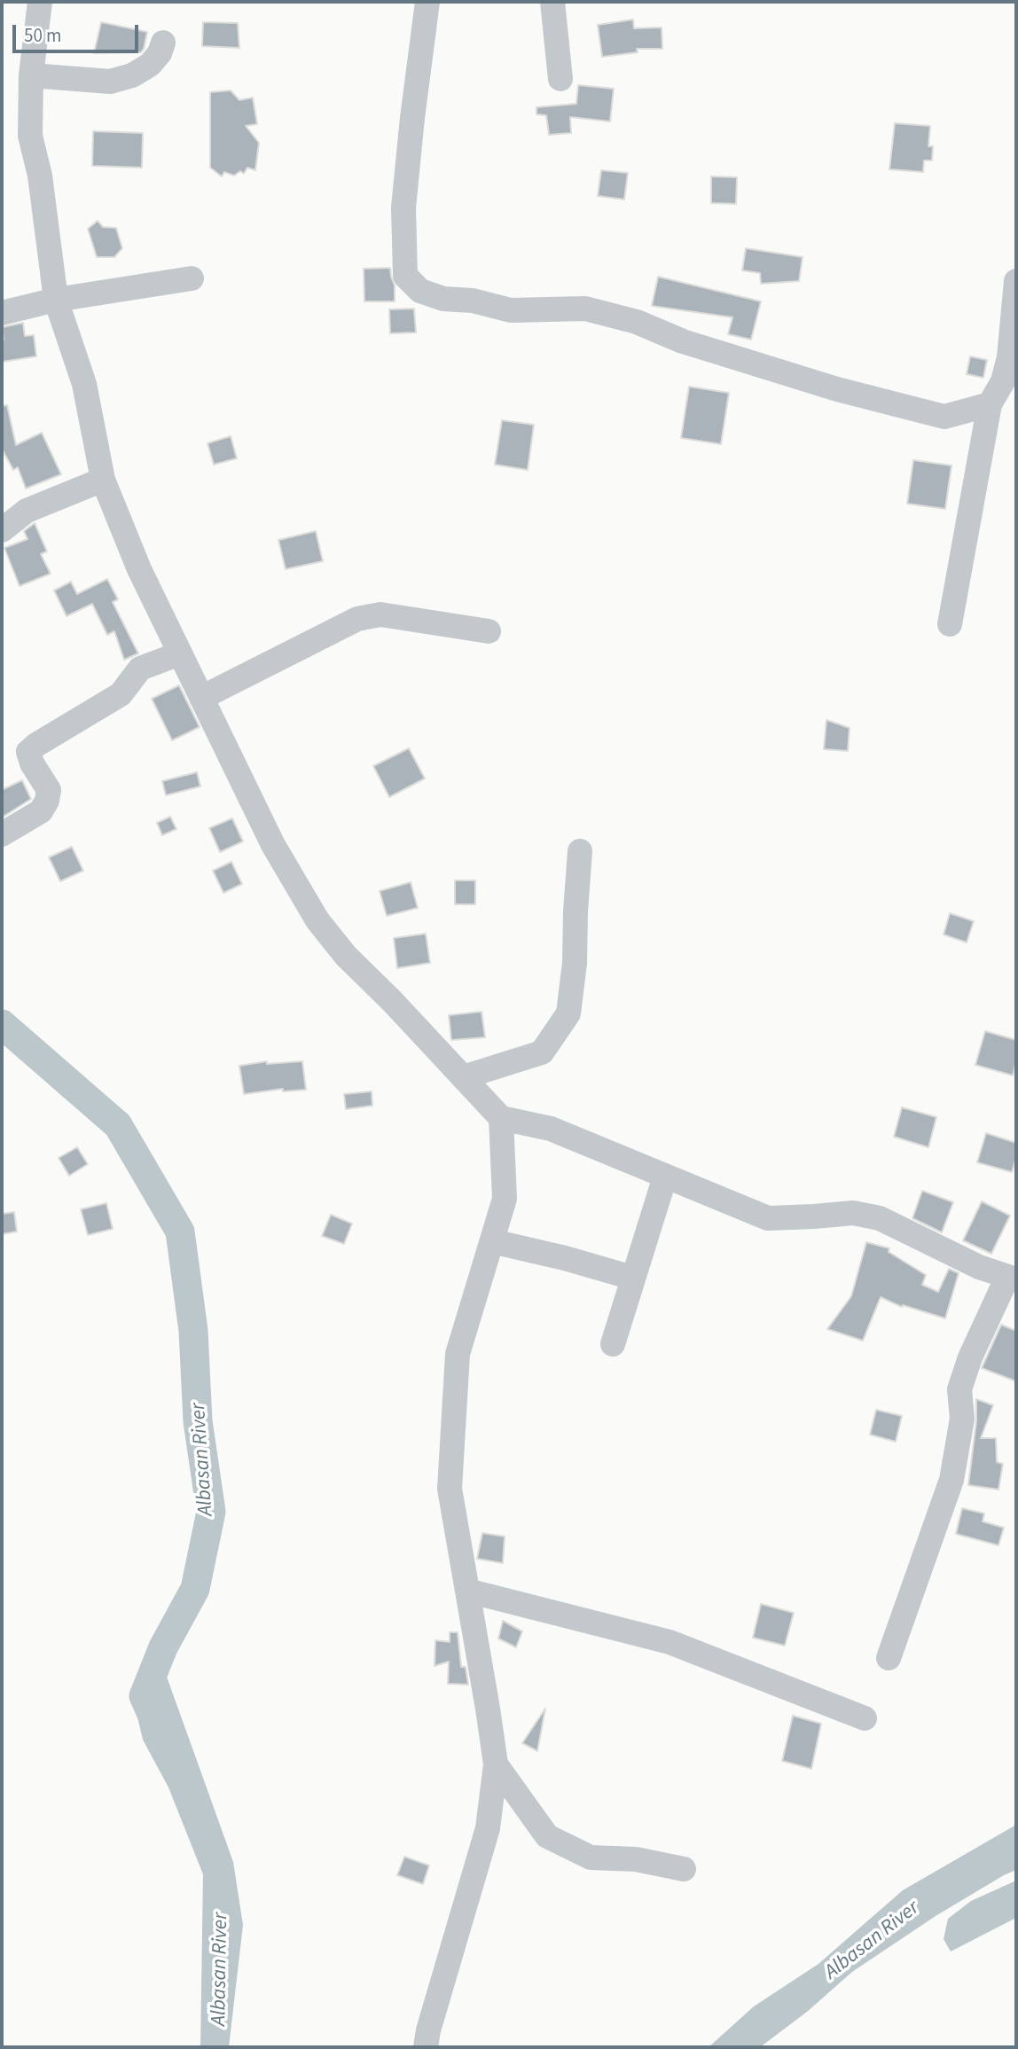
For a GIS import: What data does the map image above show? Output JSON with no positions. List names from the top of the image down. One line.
{"water":["Albasan River"],"scale_bar":"50 m"}
